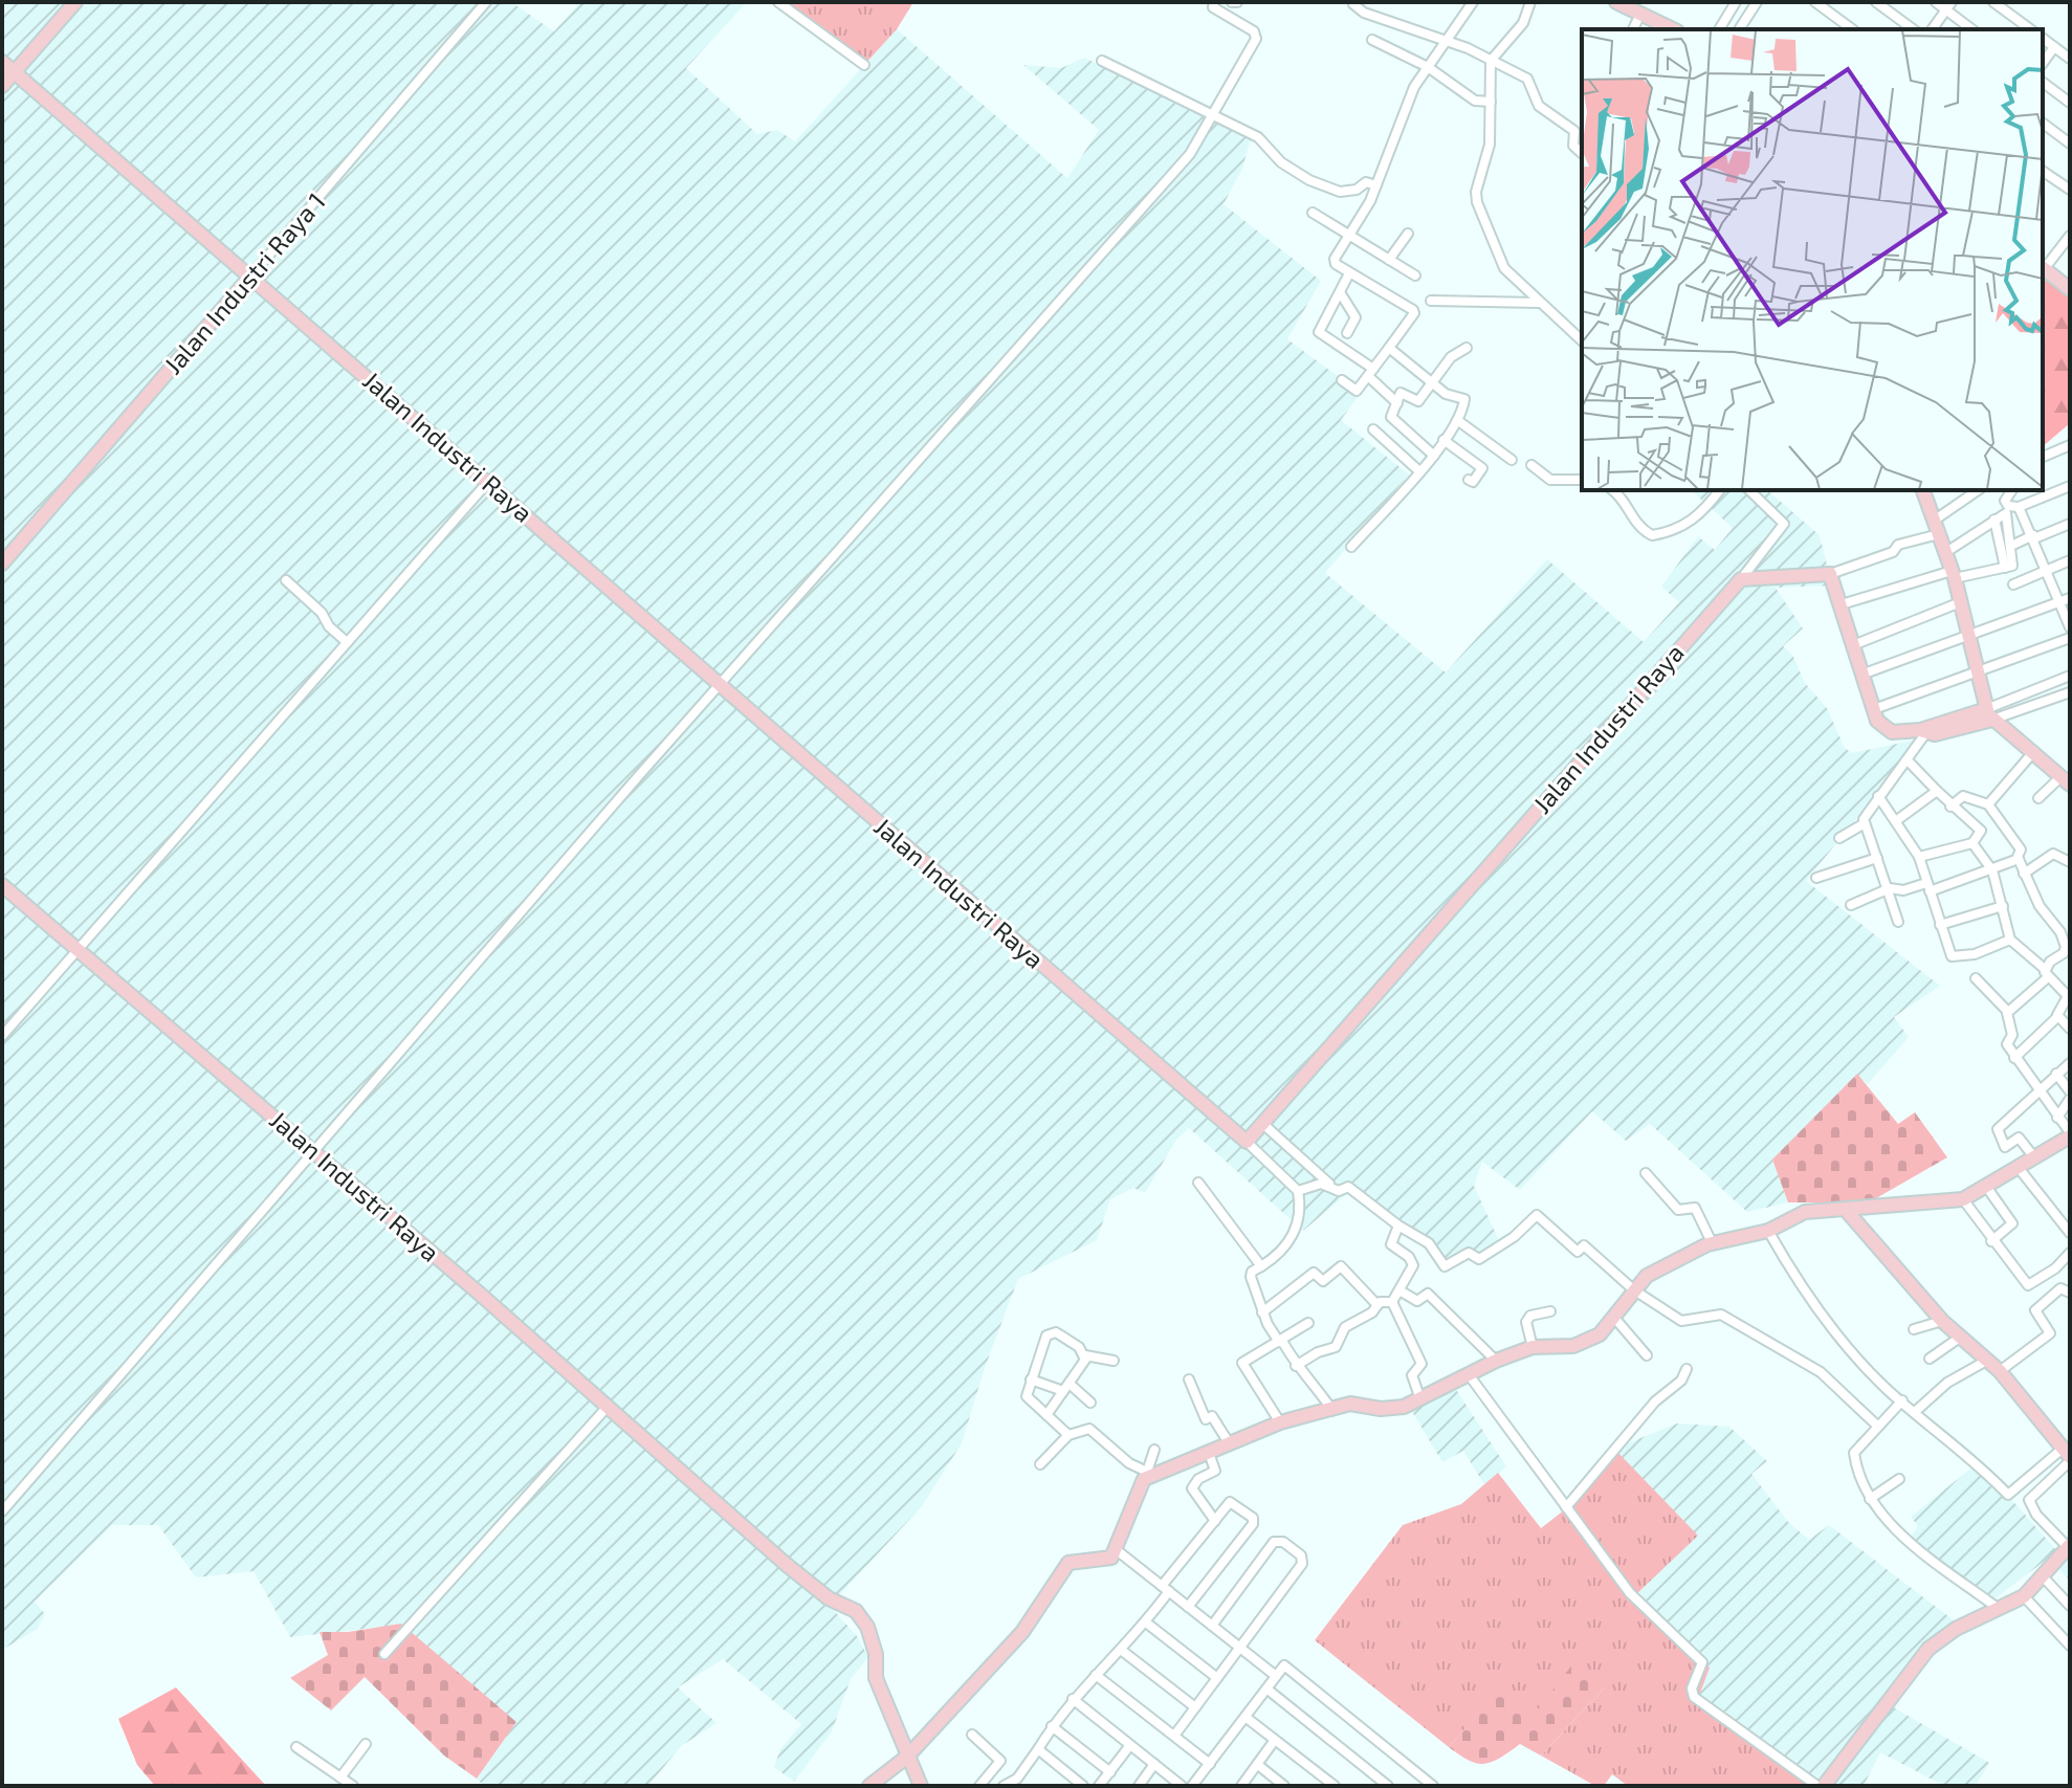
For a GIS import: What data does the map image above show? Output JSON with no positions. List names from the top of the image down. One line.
{"streets":{"street":["Jalan Industri Raya 1","Jalan Industri Raya"]},"crossings":[["Jalan Industri Raya 1","Jalan Industri Raya"]]}
